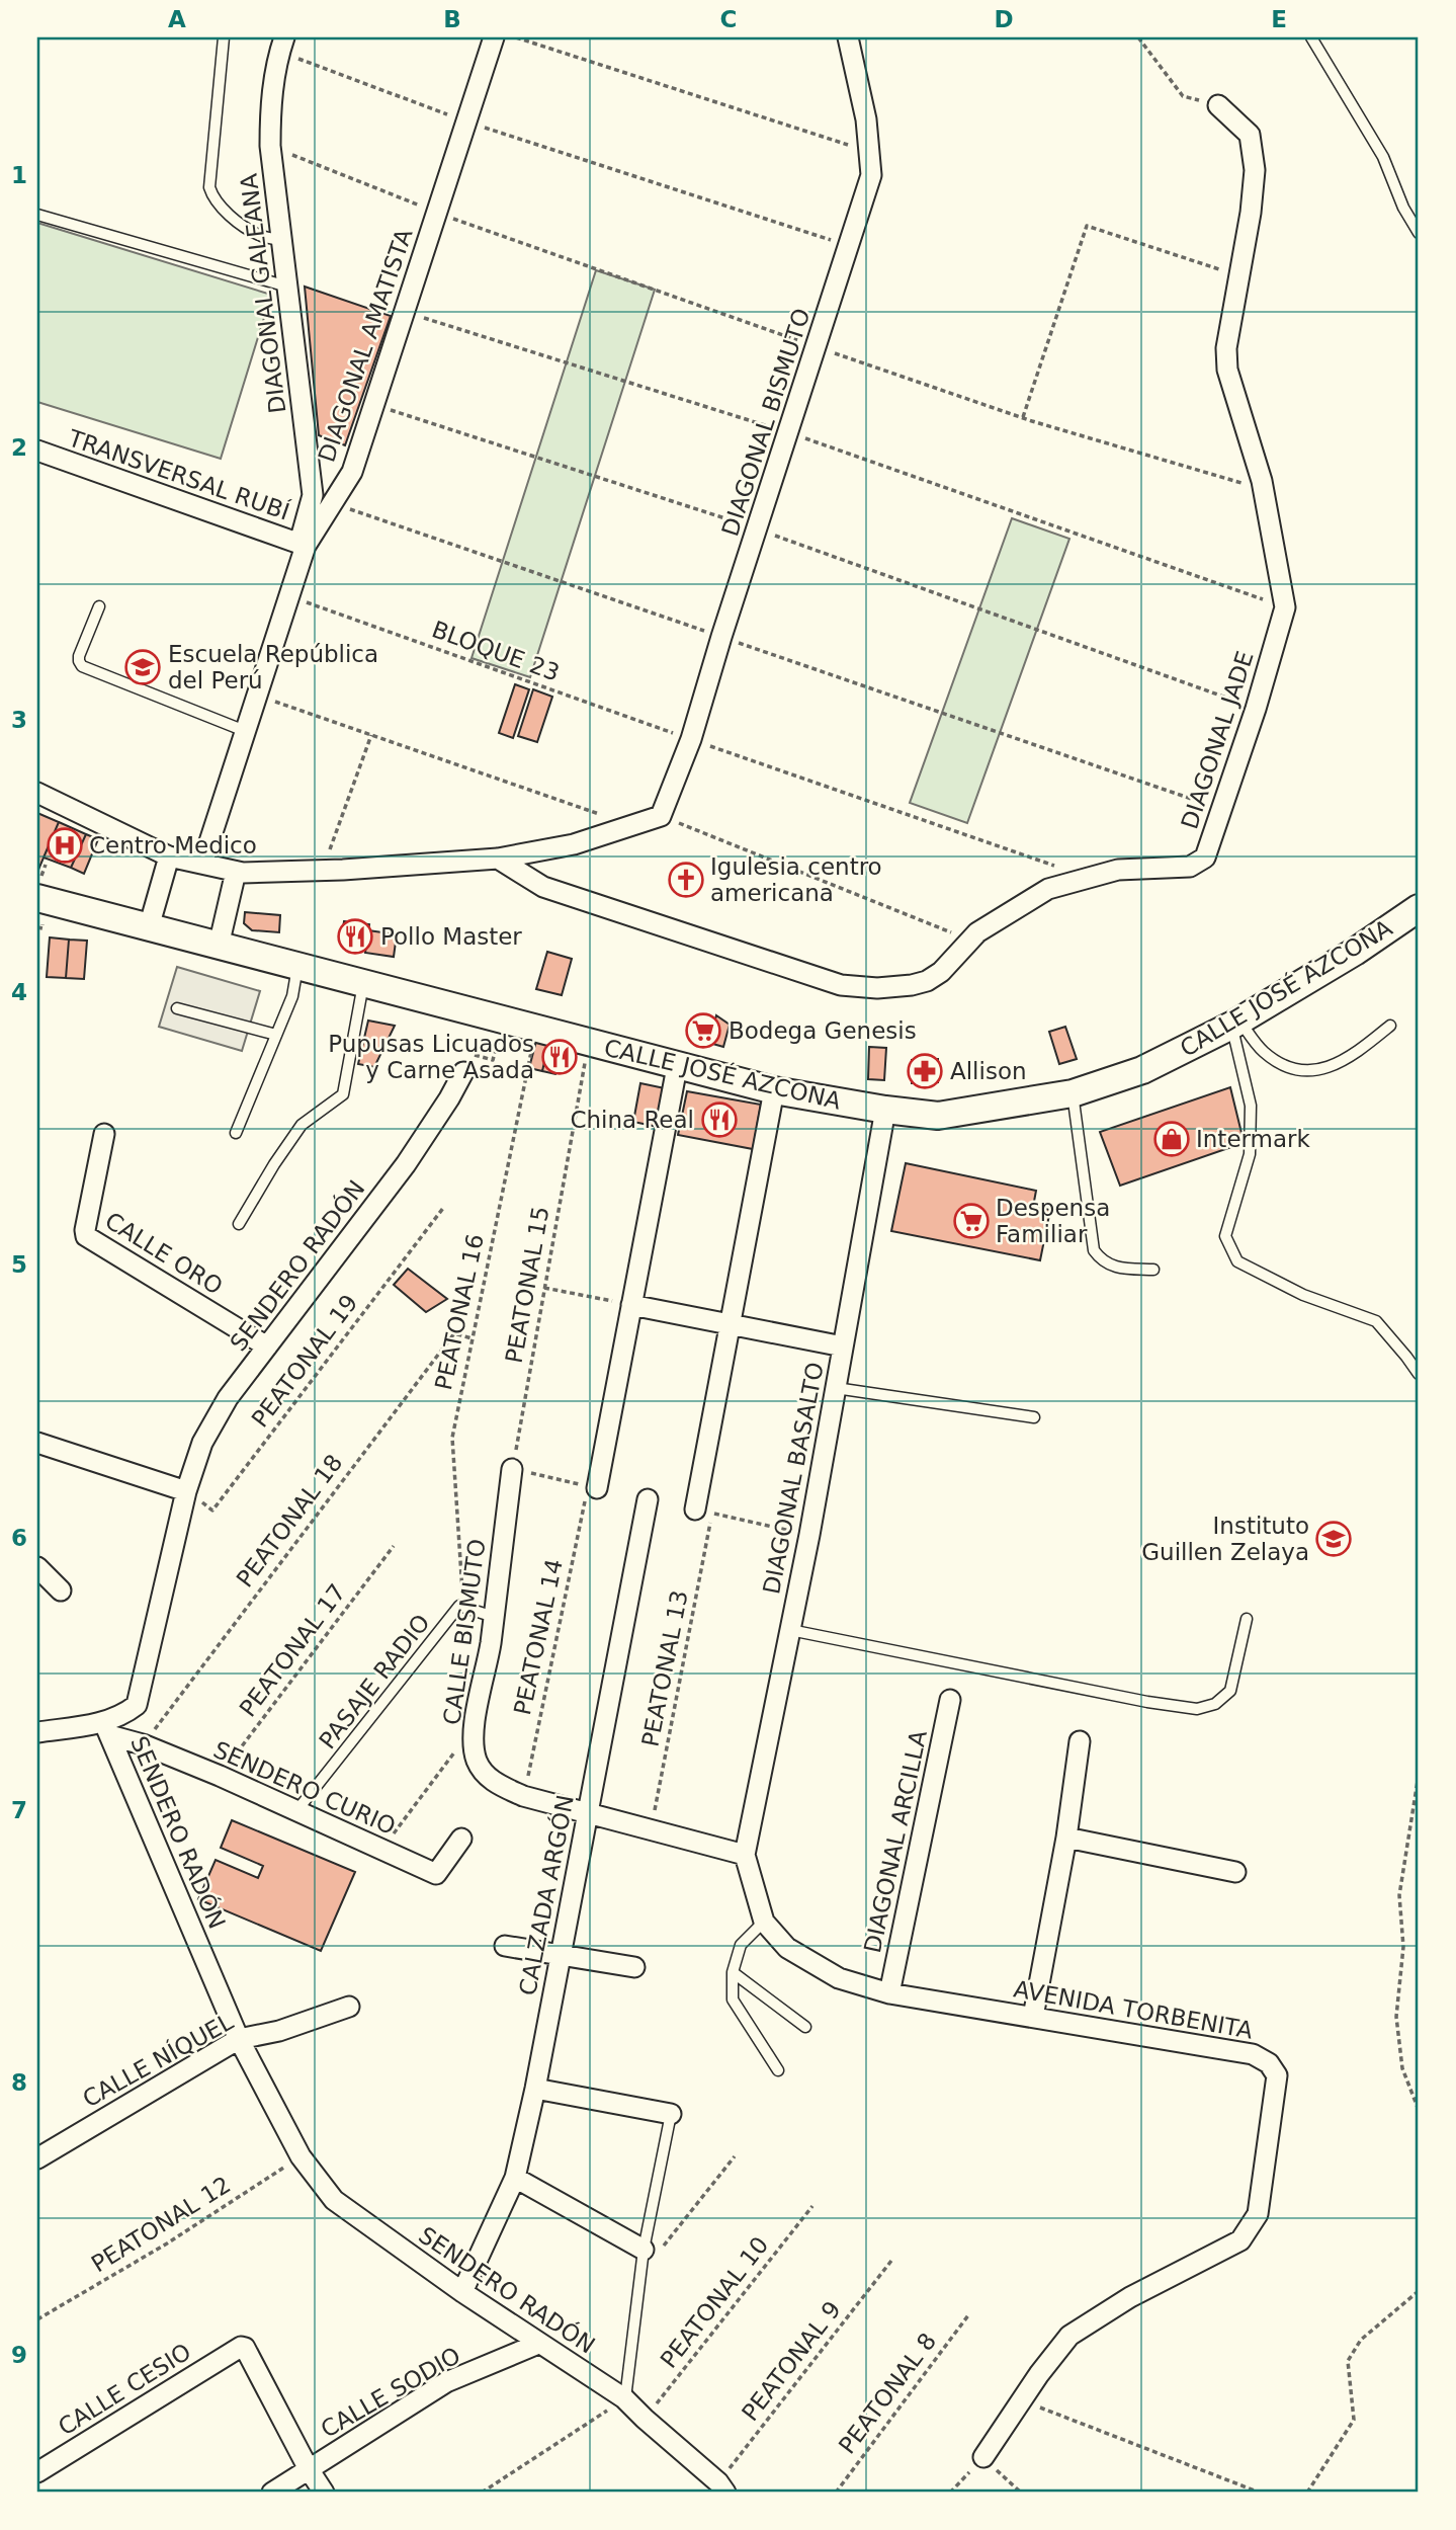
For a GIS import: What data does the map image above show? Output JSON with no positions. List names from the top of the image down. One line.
{"streets":{"main road":["CALLE JOSÉ AZCONA"],"street":["DIAGONAL GALEANA","DIAGONAL AMATISTA","DIAGONAL BISMUTO","TRANSVERSAL RUBÍ","DIAGONAL JADE","CALLE ORO","SENDERO RADÓN","DIAGONAL BASALTO","CALLE BISMUTO","SENDERO CURIO","DIAGONAL ARCILLA","CALZADA ARGÓN","AVENIDA TORBENITA","CALLE NÍQUEL","CALLE CESIO","CALLE SODIO"],"lane":["PASAJE RADIO"],"path":["BLOQUE 23","PEATONAL 15","PEATONAL 16","PEATONAL 19","PEATONAL 18","PEATONAL 14","PEATONAL 17","PEATONAL 13","PEATONAL 12","PEATONAL 10","PEATONAL 9","PEATONAL 8"]},"crossings":[["DIAGONAL GALEANA","DIAGONAL AMATISTA"],["DIAGONAL GALEANA","TRANSVERSAL RUBÍ"],["DIAGONAL AMATISTA","TRANSVERSAL RUBÍ"],["DIAGONAL AMATISTA","BLOQUE 23"],["DIAGONAL BISMUTO","BLOQUE 23"],["BLOQUE 23","DIAGONAL JADE"],["CALLE JOSÉ AZCONA","PEATONAL 15"],["CALLE JOSÉ AZCONA","PEATONAL 16"],["CALLE JOSÉ AZCONA","DIAGONAL BASALTO"],["CALLE ORO","SENDERO RADÓN"],["SENDERO RADÓN","PEATONAL 19"],["SENDERO RADÓN","SENDERO CURIO"],["SENDERO RADÓN","CALZADA ARGÓN"],["SENDERO RADÓN","CALLE NÍQUEL"],["SENDERO RADÓN","PEATONAL 12"],["SENDERO RADÓN","PEATONAL 10"],["SENDERO RADÓN","PEATONAL 9"],["SENDERO RADÓN","CALLE SODIO"],["PEATONAL 15","CALLE BISMUTO"],["PEATONAL 16","PEATONAL 18"],["PEATONAL 16","PASAJE RADIO"],["DIAGONAL BASALTO","CALLE BISMUTO"],["DIAGONAL BASALTO","AVENIDA TORBENITA"],["PEATONAL 18","SENDERO CURIO"],["CALLE BISMUTO","PEATONAL 14"],["CALLE BISMUTO","PEATONAL 13"],["CALLE BISMUTO","PASAJE RADIO"],["CALLE BISMUTO","CALZADA ARGÓN"],["CALLE BISMUTO","AVENIDA TORBENITA"],["PEATONAL 17","SENDERO CURIO"],["PASAJE RADIO","SENDERO CURIO"],["DIAGONAL ARCILLA","AVENIDA TORBENITA"],["CALLE CESIO","CALLE SODIO"]],"places":{"school or university":["Escuela República del Perú","Instituto Guillen Zelaya"],"hospital":["Centro Medico"],"church":["Igulesia centro americana"],"restaurant":["Pollo Master","Pupusas Licuados y Carne Asada","China Real"],"supermarket":["Bodega Genesis","Despensa Familiar"],"pharmacy":["Allison"],"shop":["Intermark"]},"grid":{"columns":["A","B","C","D","E"],"rows":["1","2","3","4","5","6","7","8","9"]}}
